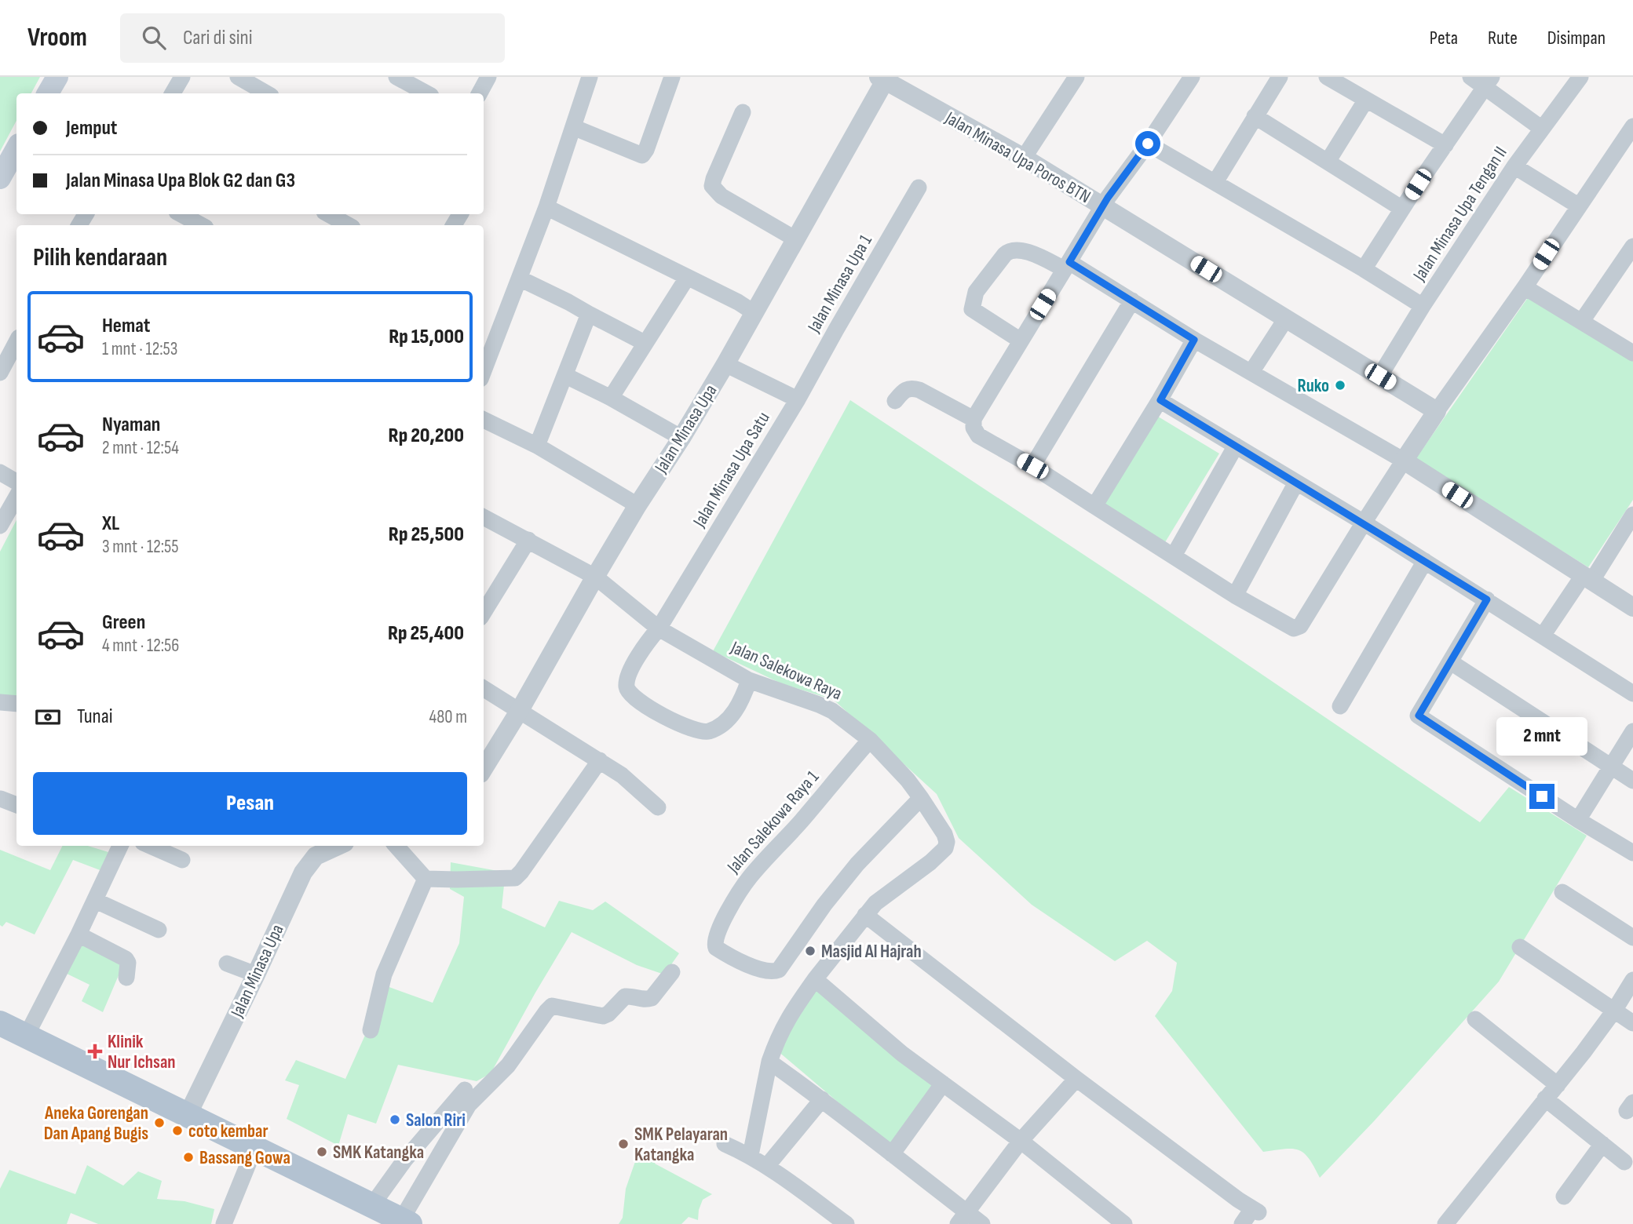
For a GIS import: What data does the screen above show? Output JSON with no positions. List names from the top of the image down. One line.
{"streets":{"street":["Jalan Minasa Upa Poros BTN","Jalan Minasa Upa Tengan II","Jalan Minasa Upa 1","Jalan Minasa Upa","Jalan Minasa Upa Satu","Jalan Salekowa Raya","Jalan Salekowa Raya 1"]},"crossings":[["Jalan Minasa Upa Poros BTN","Jalan Minasa Upa Tengan II"],["Jalan Minasa Upa Poros BTN","Jalan Minasa Upa"],["Jalan Minasa Upa 1","Jalan Minasa Upa Satu"],["Jalan Minasa Upa","Jalan Minasa Upa Satu"],["Jalan Minasa Upa","Jalan Salekowa Raya"],["Jalan Minasa Upa Satu","Jalan Salekowa Raya"],["Jalan Salekowa Raya","Jalan Salekowa Raya 1"]],"places":{"other":["Ruko","Masjid Al Hajrah","Salon Riri","Aneka Gorengan Dan Apang Bugis","coto kembar","SMK Pelayaran Katangka","SMK Katangka","Bassang Gowa"],"health":["Klinik Nur Ichsan"]},"page":{"header":"Vroom","search":"Cari di sini","nav":["Peta","Rute","Disimpan"],"banner":["Jemput","Jalan Minasa Upa Blok G2 dan G3"],"heading":"Pilih kendaraan","list":[{"name":"Hemat","note":"1 mnt · 12:53","value":"Rp 15,000"},{"name":"Nyaman","note":"2 mnt · 12:54","value":"Rp 20,200"},{"name":"XL","note":"3 mnt · 12:55","value":"Rp 25,500"},{"name":"Green","note":"4 mnt · 12:56","value":"Rp 25,400"}],"pay":["Tunai","480 m"],"bubble":"2 mnt","buttons":"Pesan"}}
